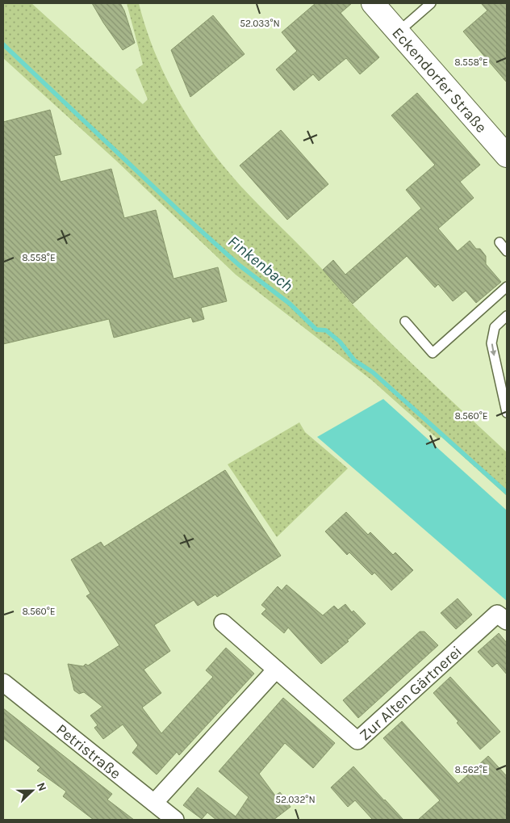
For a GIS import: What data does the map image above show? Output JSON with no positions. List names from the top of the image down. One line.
{"streets":{"street":["Eckendorfer Straße","Zur Alten Gärtnerei","Petristraße"]},"water":["Finkenbach"],"north":"right","coordinates":["52.033°N","8.558°E","8.560°E","8.562°E","52.032°N"]}
